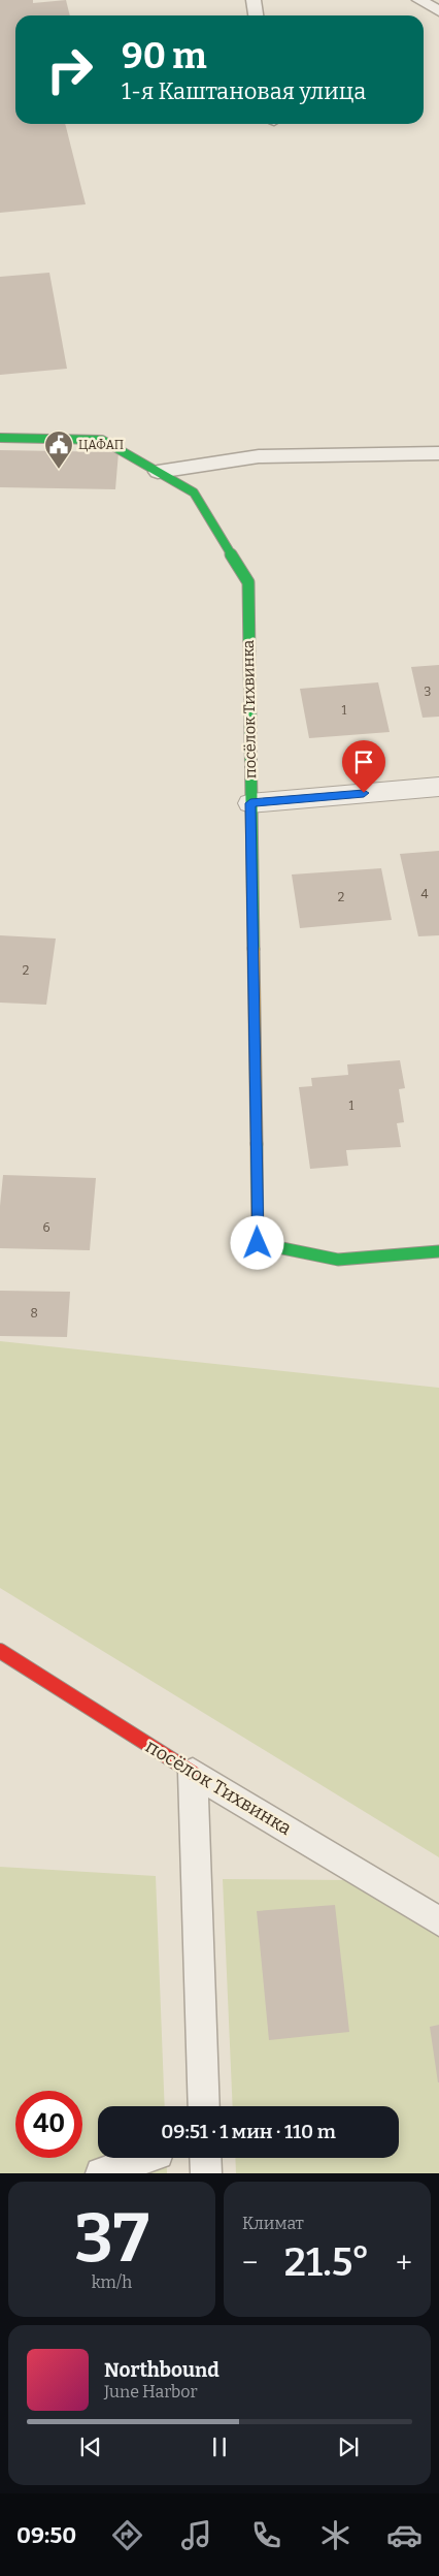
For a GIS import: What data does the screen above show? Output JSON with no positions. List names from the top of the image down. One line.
{"streets":{"street":["посёлок Тихвинка"]},"places":{"public building":["ЦАФАП"]},"house_numbers":["3","1","4","2","2","1","6","8"],"page":{"turn":["90 m","1-я Каштановая улица"],"limit":"40","trip":"09:51 · 1 мин · 110 m","tile":[["37","km/h"],"Климат"],"heat":["−","21.5°","+"],"song":["Northbound","June Harbor"],"tabs":"09:50"}}
